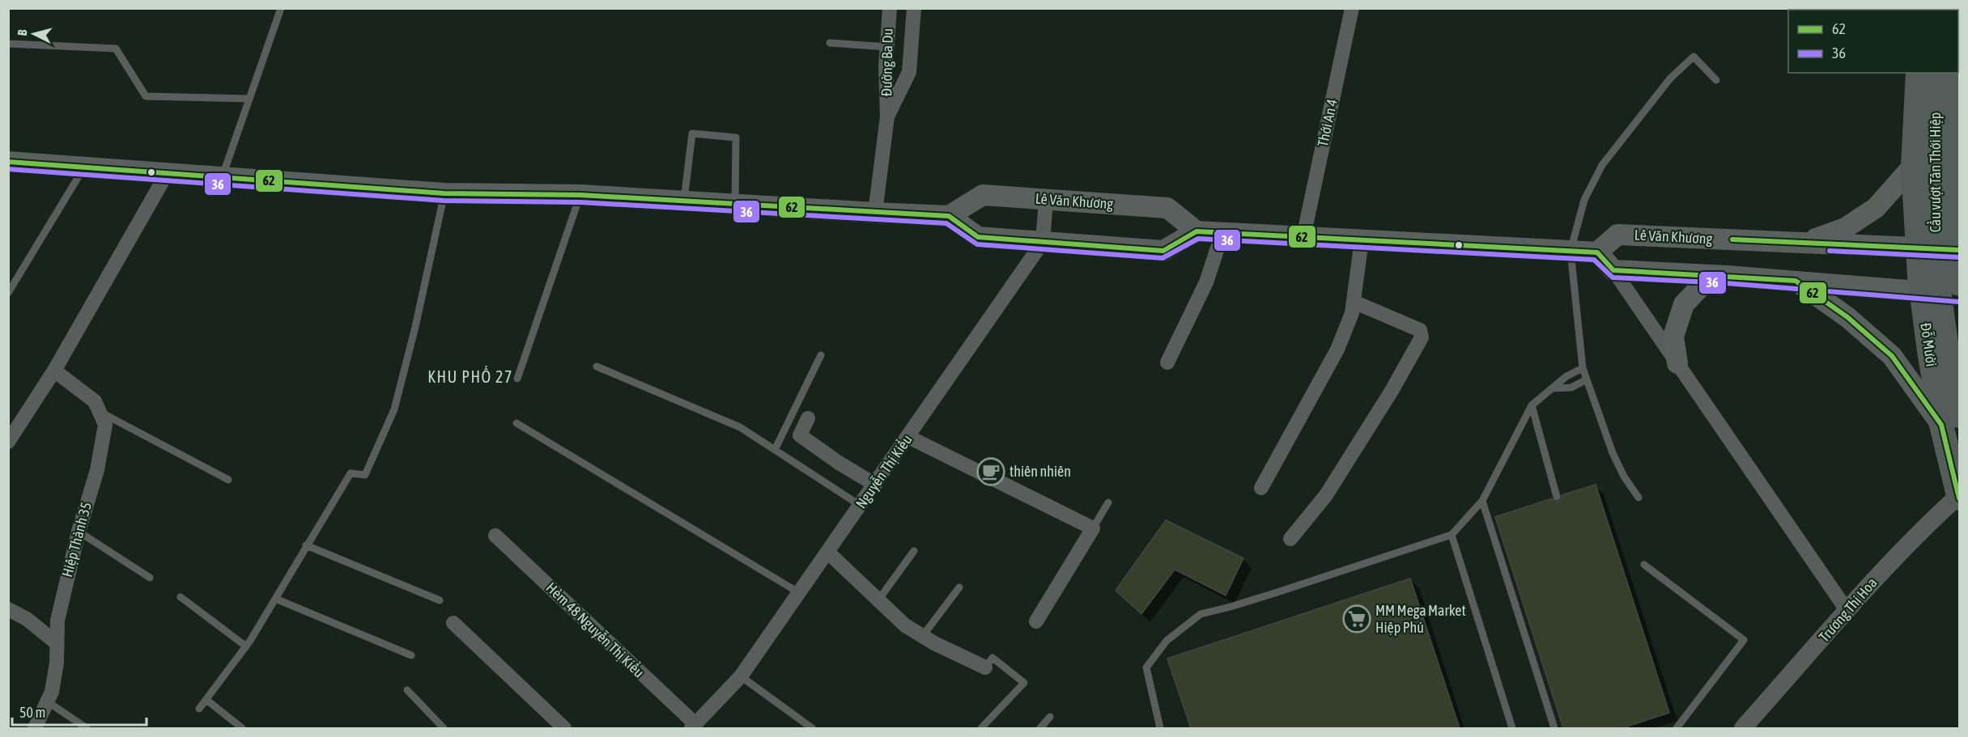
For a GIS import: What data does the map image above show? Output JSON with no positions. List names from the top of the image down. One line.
{"streets":{"highway":["Cầu vượt Tân Thới Hiệp","Đỗ Mười"],"main road":["Lê Văn Khương"],"street":["Đường Ba Du","Thới An 4","Nguyễn Thị Kiểu","Hiệp Thành 35","Trương Thị Hoa","Hẻm 48 Nguyễn Thị Kiểu"]},"crossings":[["Cầu vượt Tân Thới Hiệp","Đỗ Mười"],["Lê Văn Khương","Đỗ Mười"],["Đỗ Mười","Trương Thị Hoa"],["Nguyễn Thị Kiểu","Hẻm 48 Nguyễn Thị Kiểu"]],"districts":["KHU PHỐ 27"],"places":{"cafe":["thiên nhiên"],"supermarket":["MM Mega Market Hiệp Phú"]},"lines":["transit line 62","transit line 36"],"legend":["62","36"],"scale_bar":"50 m","north":"left"}
